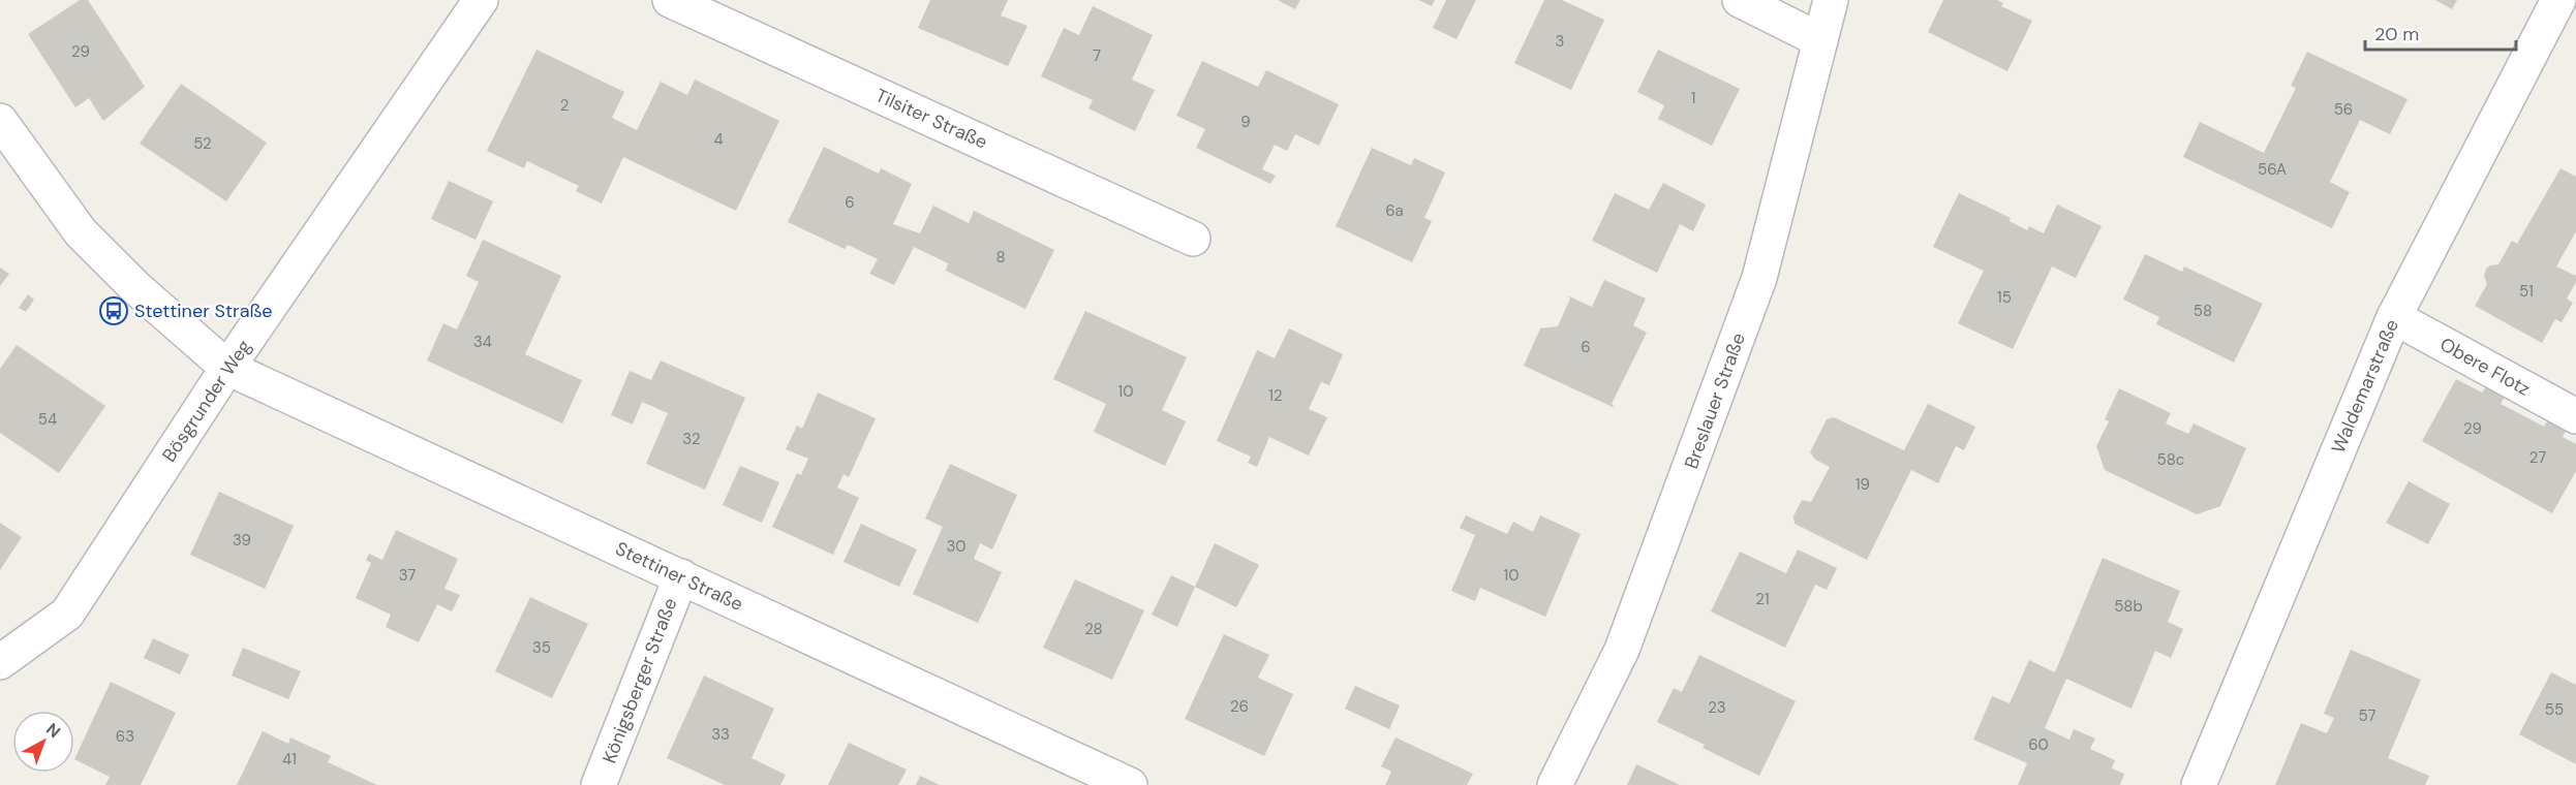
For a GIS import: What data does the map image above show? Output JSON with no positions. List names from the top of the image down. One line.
{"streets":{"street":["Tilsiter Straße","Obere Flotz","Waldemarstraße","Bösgrunder Weg","Breslauer Straße","Stettiner Straße","Königsberger Straße"]},"crossings":[["Obere Flotz","Waldemarstraße"],["Bösgrunder Weg","Stettiner Straße"],["Stettiner Straße","Königsberger Straße"]],"places":{"bus stop":["Stettiner Straße"]},"house_numbers":["3","29","7","1","2","56","9","4","52","56A","6","6a","8","51","15","58","34","6","10","12","54","29","32","27","58c","19","39","30","37","10","21","58b","28","35","26","23","55","57","33","63","60","41"],"scale_bar":"20 m","north":"top right"}
